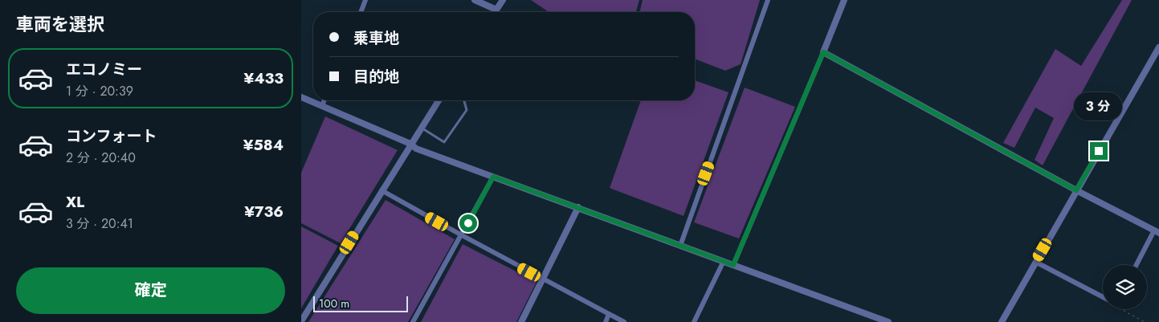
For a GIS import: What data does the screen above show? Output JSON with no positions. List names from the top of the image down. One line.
{"scale_bar":"100 m","page":{"heading":"車両を選択","banner":["乗車地","目的地"],"list":[{"name":"エコノミー","note":"1 分 · 20:39","value":"¥433"},{"name":"コンフォート","note":"2 分 · 20:40","value":"¥584"},{"name":"XL","note":"3 分 · 20:41","value":"¥736"}],"bubble":"3 分","buttons":"確定","scale":"100 m"}}
